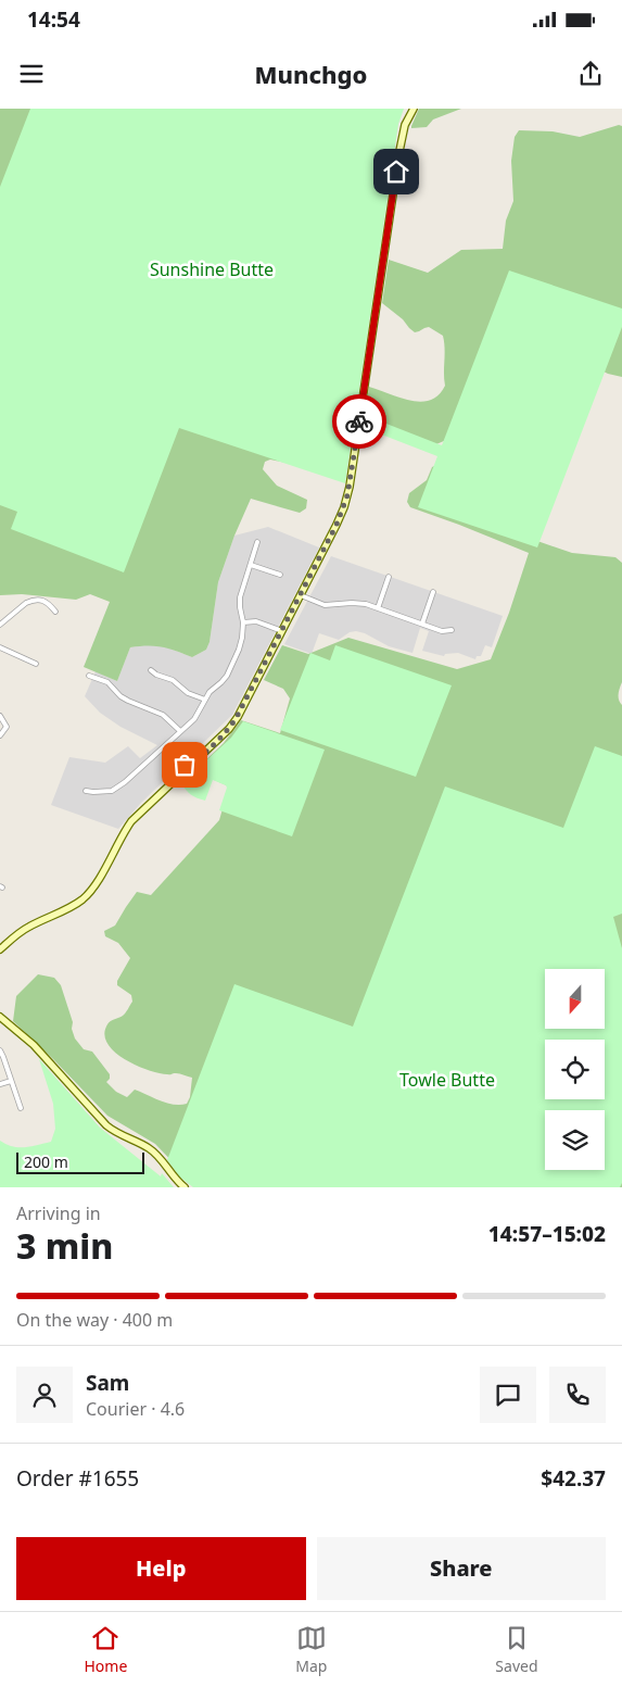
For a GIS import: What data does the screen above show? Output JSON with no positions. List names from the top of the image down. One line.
{"parks":["Sunshine Butte","Towle Butte"],"scale_bar":"200 m","north":"bottom","page":{"status":"14:54","header":"Munchgo","scale":"200 m","heading":["3 min","Arriving in","14:57–15:02"],"panel":["Sam","Courier · 4.6","Order #1655","$42.37"],"bar":"On the way · 400 m","buttons":["Help","Share"],"tabs":["Home","Map","Saved"]}}
